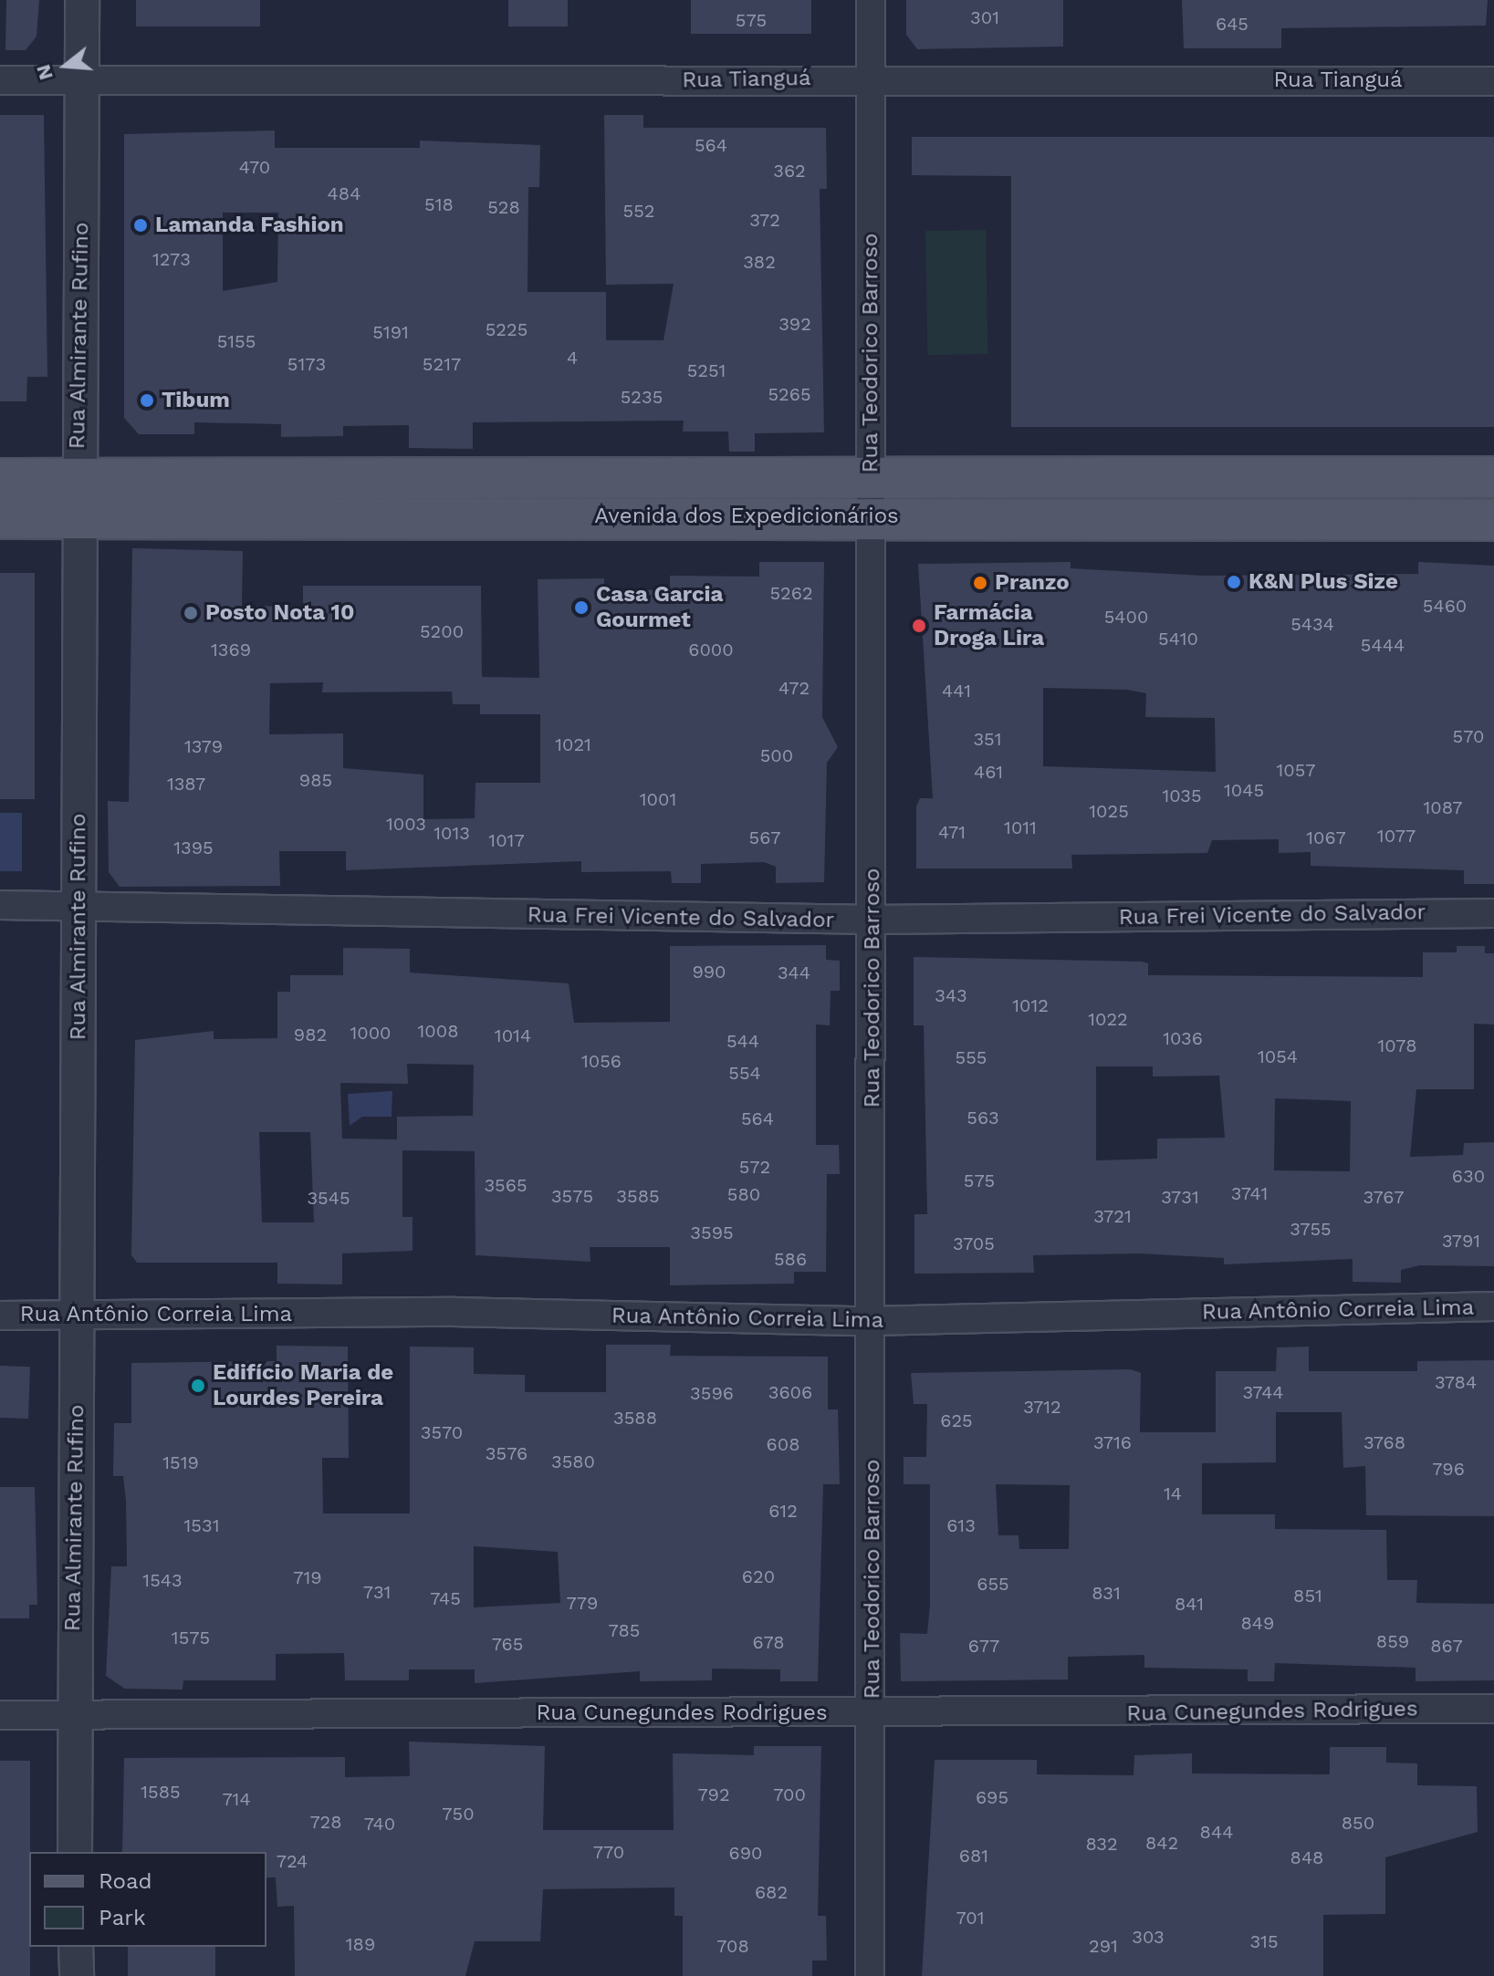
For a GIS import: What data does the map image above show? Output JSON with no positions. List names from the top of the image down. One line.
{"streets":{"main road":["Avenida dos Expedicionários"],"street":["Rua Tianguá","Rua Almirante Rufino","Rua Teodorico Barroso","Rua Frei Vicente do Salvador","Rua Antônio Correia Lima","Rua Cunegundes Rodrigues"]},"crossings":[["Rua Tianguá","Rua Almirante Rufino"],["Rua Tianguá","Rua Teodorico Barroso"],["Rua Almirante Rufino","Avenida dos Expedicionários"],["Rua Almirante Rufino","Rua Frei Vicente do Salvador"],["Rua Almirante Rufino","Rua Antônio Correia Lima"],["Rua Almirante Rufino","Rua Cunegundes Rodrigues"],["Rua Teodorico Barroso","Avenida dos Expedicionários"],["Rua Teodorico Barroso","Rua Frei Vicente do Salvador"],["Rua Teodorico Barroso","Rua Antônio Correia Lima"],["Rua Teodorico Barroso","Rua Cunegundes Rodrigues"]],"places":["Lamanda Fashion","Tibum","K&N Plus Size","Pranzo","Casa Garcia Gourmet","Posto Nota 10","Farmácia Droga Lira","Edifício Maria de Lourdes Pereira"],"house_numbers":["301","575","645","564","470","362","484","518","528","552","372","1273","382","392","5225","5191","5155","4","5173","5217","5251","5265","5235","5262","5460","5400","5434","5200","5410","5444","1369","6000","472","441","570","351","1021","1379","500","1057","461","985","1387","1045","1035","1001","1087","1025","1003","1011","471","1013","1077","567","1067","1017","1395","990","344","343","1012","1022","1008","1000","982","1014","1036","544","1078","1054","555","1056","554","563","564","572","630","575","3565","3741","580","3575","3585","3731","3767","3545","3721","3755","3595","3791","3705","586","3784","3606","3744","3596","3712","3588","625","3570","3716","3768","608","3576","3580","1519","796","14","612","1531","613","620","719","1543","655","731","831","851","745","779","841","849","785","1575","859","678","765","677","867","1585","792","700","695","714","750","728","850","740","844","842","832","770","690","681","848","724","682","701","303","315","189","708","291"],"legend":["Road","Park"],"north":"left"}
